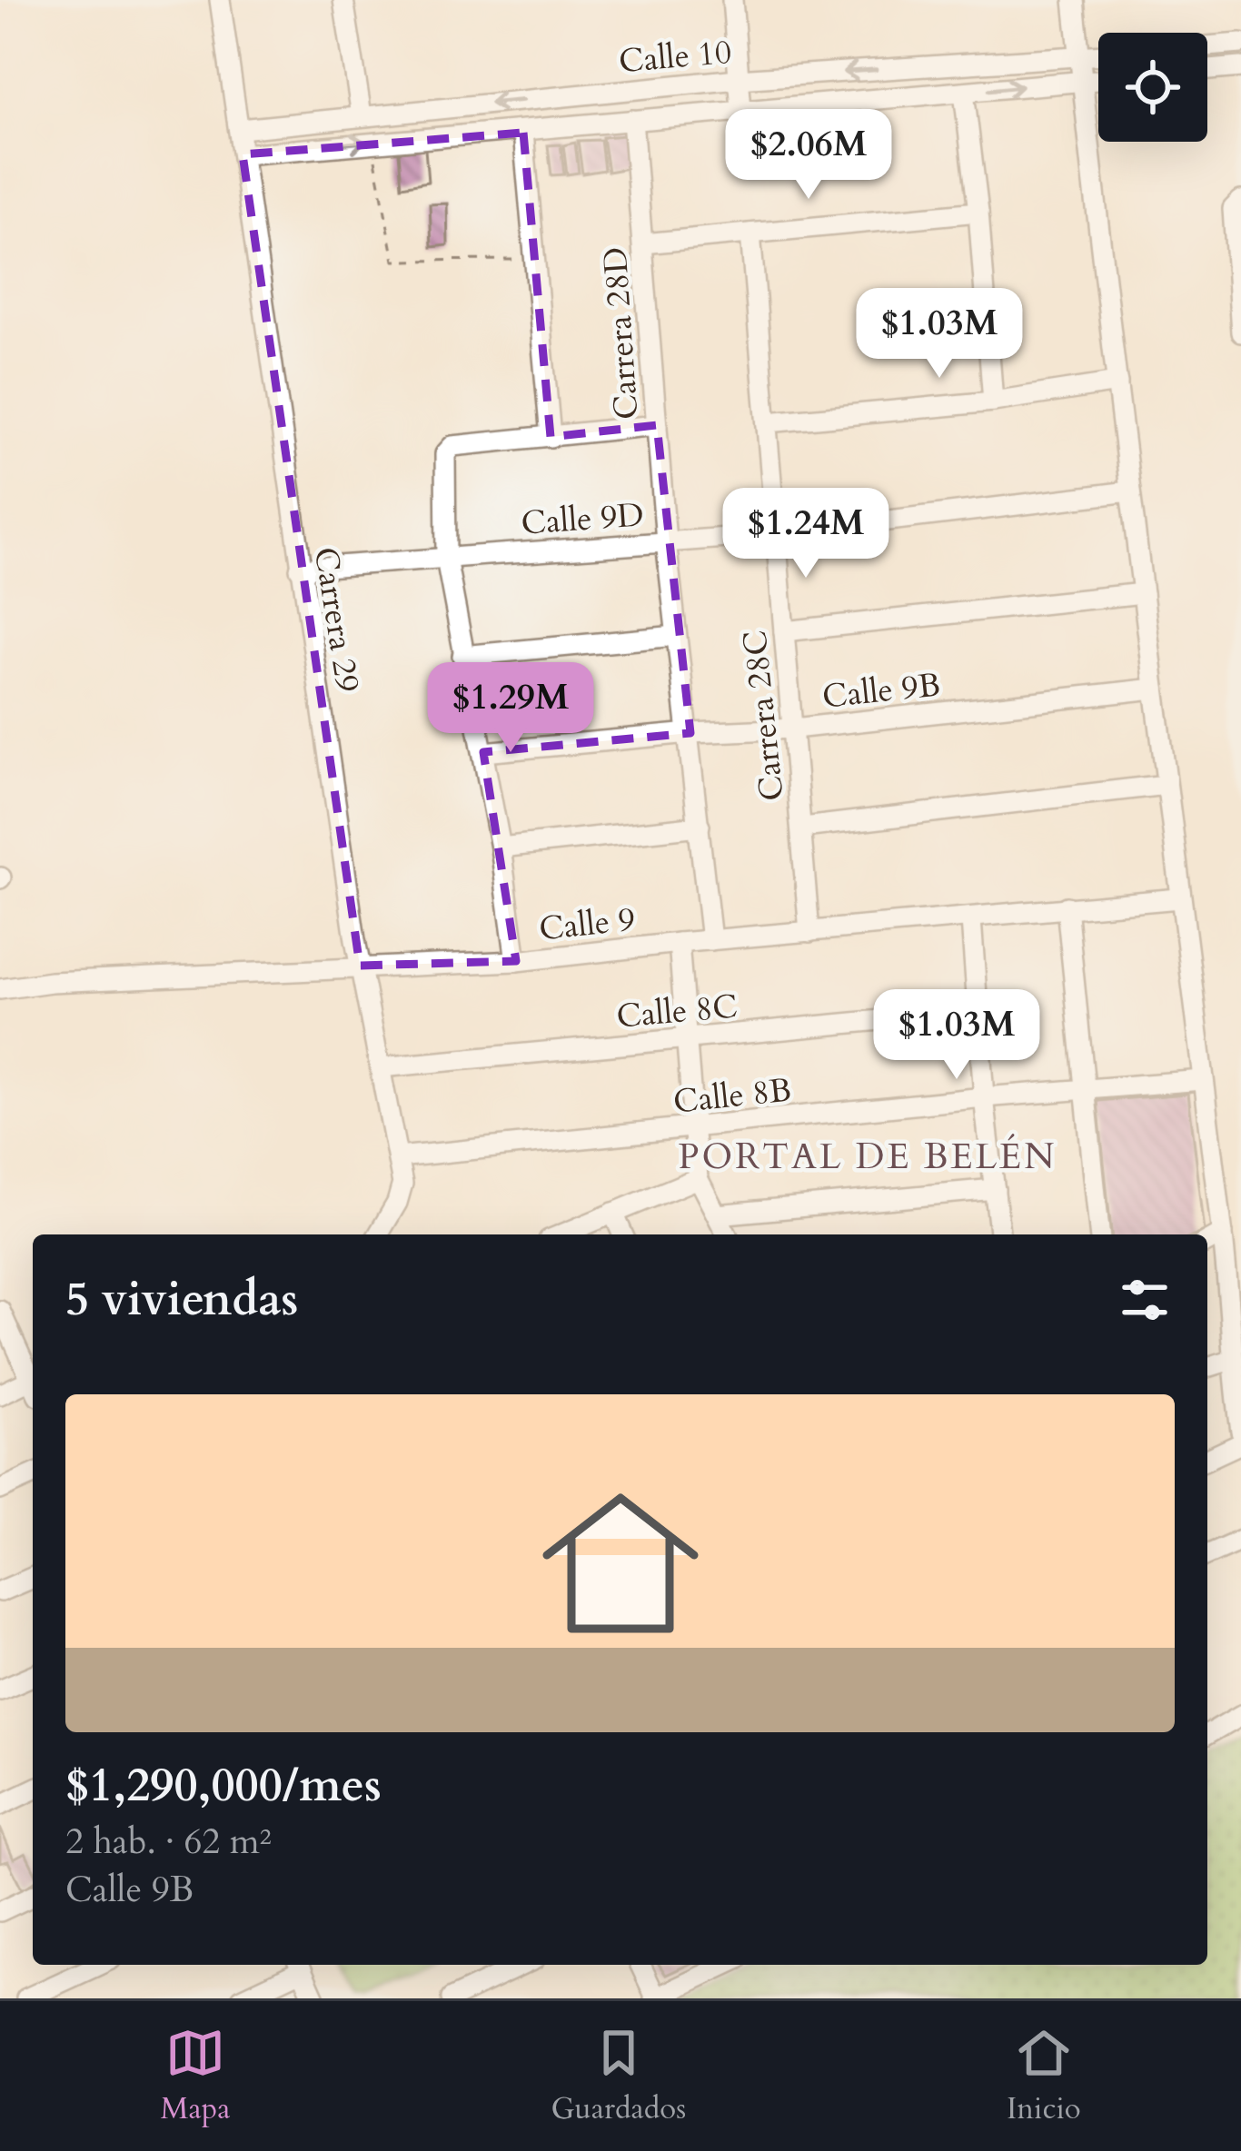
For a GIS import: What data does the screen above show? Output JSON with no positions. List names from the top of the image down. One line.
{"streets":{"street":["Calle 10","Carrera 28D","Calle 9D","Carrera 29","Calle 9B","Carrera 28C","Calle 9","Calle 8C","Calle 8B"]},"crossings":[["Calle 10","Carrera 28D"],["Calle 10","Carrera 29"],["Carrera 28D","Calle 9D"],["Carrera 28D","Calle 9B"],["Carrera 28D","Calle 9"],["Calle 9D","Carrera 29"],["Calle 9D","Carrera 28C"],["Carrera 29","Calle 9"],["Carrera 29","Calle 8C"],["Carrera 29","Calle 8B"],["Calle 9B","Carrera 28C"],["Carrera 28C","Calle 9"]],"districts":["PORTAL DE BELÉN"],"page":{"price":["$2.06M","$1.03M","$1.24M","$1.29M","$1.03M"],"heading":"5 viviendas","list":[{"name":"$1,290,000/mes","note":"2 hab. · 62 m² · Calle 9B"}],"tabs":["Mapa","Guardados","Inicio"]}}
